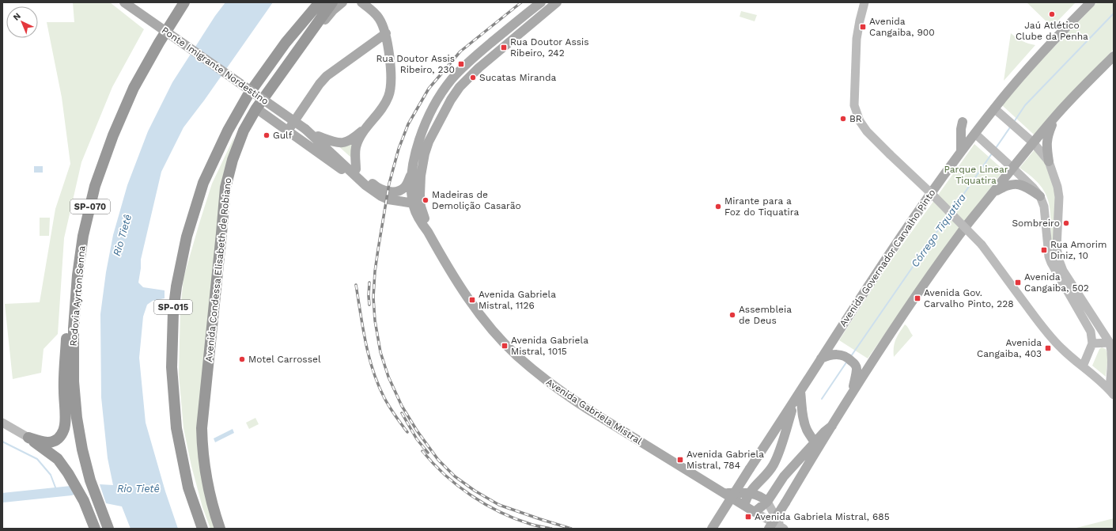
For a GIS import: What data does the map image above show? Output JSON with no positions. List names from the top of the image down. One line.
{"streets":{"highway":["SP-070","Avenida Condessa Elisabeth de Robiano","Rodovia Ayrton Senna","SP-015"],"main road":["Ponte Imigrante Nordestino","Avenida Governador Carvalho Pinto","Avenida Gabriela Mistral"]},"water":["Córrego Tiquatira","Rio Tietê"],"parks":["Parque Linear Tiquatira"],"places":{"other":["Jaú Atlético Clube da Penha","Sucatas Miranda","BR","Gulf","Madeiras de Demolição Casarão","Mirante para a Foz do Tiquatira","Sombreiro","Assembleia de Deus","Motel Carrossel"],"transit":["Avenida Cangaiba, 900","Rua Doutor Assis Ribeiro, 242","Rua Doutor Assis Ribeiro, 230","Rua Amorim Diniz, 10","Avenida Cangaiba, 502","Avenida Gov. Carvalho Pinto, 228","Avenida Gabriela Mistral, 1126","Avenida Gabriela Mistral, 1015","Avenida Cangaiba, 403","Avenida Gabriela Mistral, 784","Avenida Gabriela Mistral, 685"]},"north":"top left"}
